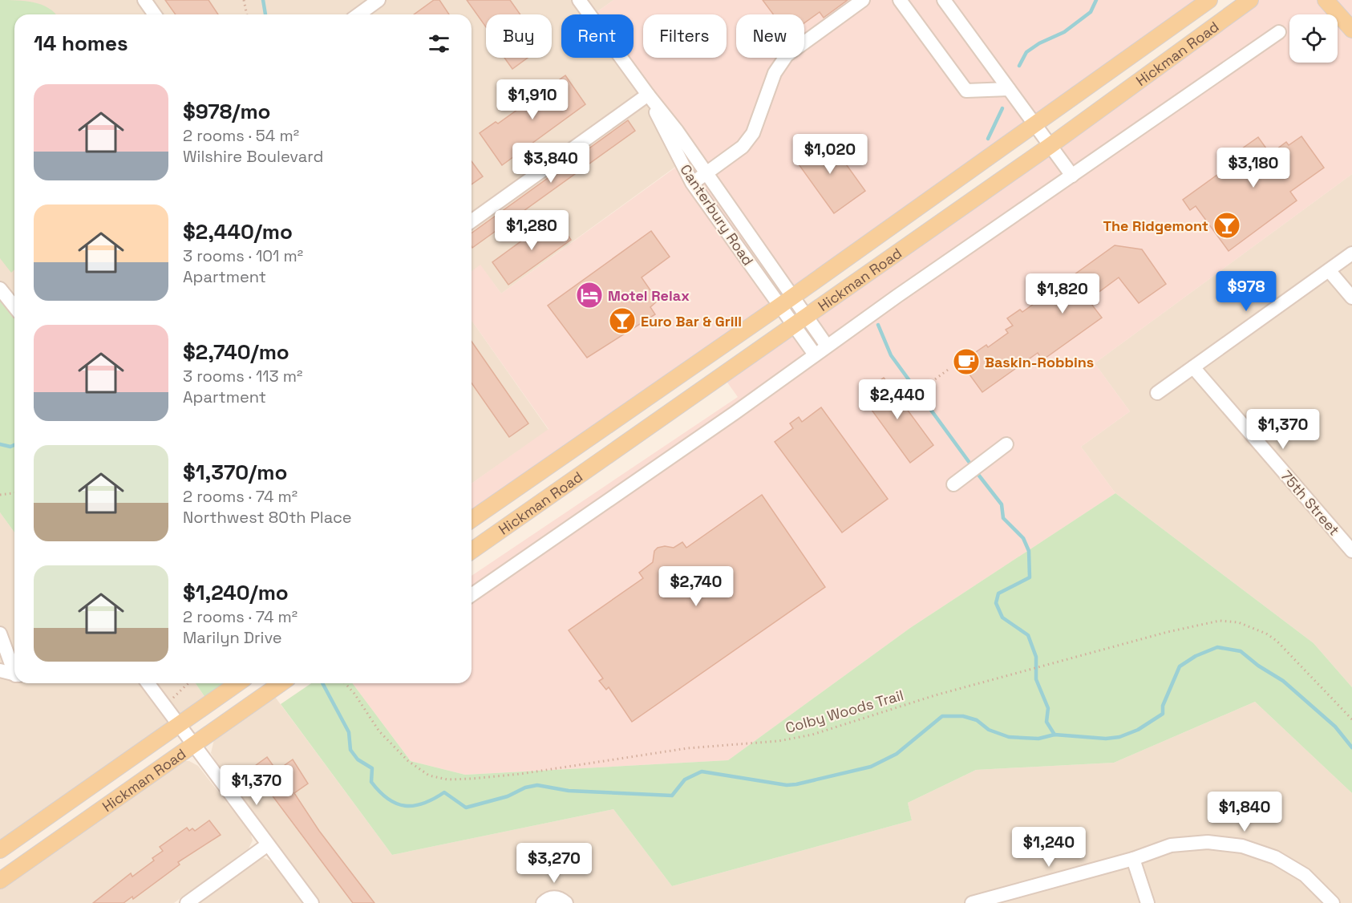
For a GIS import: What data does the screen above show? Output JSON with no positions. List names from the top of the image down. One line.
{"streets":{"main road":["Hickman Road"],"street":["Canterbury Road","75th Street"],"path":["Colby Woods Trail"]},"crossings":[["Hickman Road","Canterbury Road"]],"places":{"bar":["The Ridgemont","Euro Bar & Grill"],"hotel":["Motel Relax"],"cafe":["Baskin-Robbins"]},"page":{"chip":["Buy","Rent","Filters","New"],"heading":"14 homes","list":[{"name":"$978/mo","note":"2 rooms · 54 m² · Wilshire Boulevard"},{"name":"$2,440/mo","note":"3 rooms · 101 m² · Apartment"},{"name":"$2,740/mo","note":"3 rooms · 113 m² · Apartment"},{"name":"$1,370/mo","note":"2 rooms · 74 m² · Northwest 80th Place"},{"name":"$1,240/mo","note":"2 rooms · 74 m² · Marilyn Drive"}],"price":["$1,910","$1,020","$3,840","$3,180","$1,280","$978","$1,820","$2,440","$1,370","$2,740","$1,370","$1,840","$1,240","$3,270"]}}
